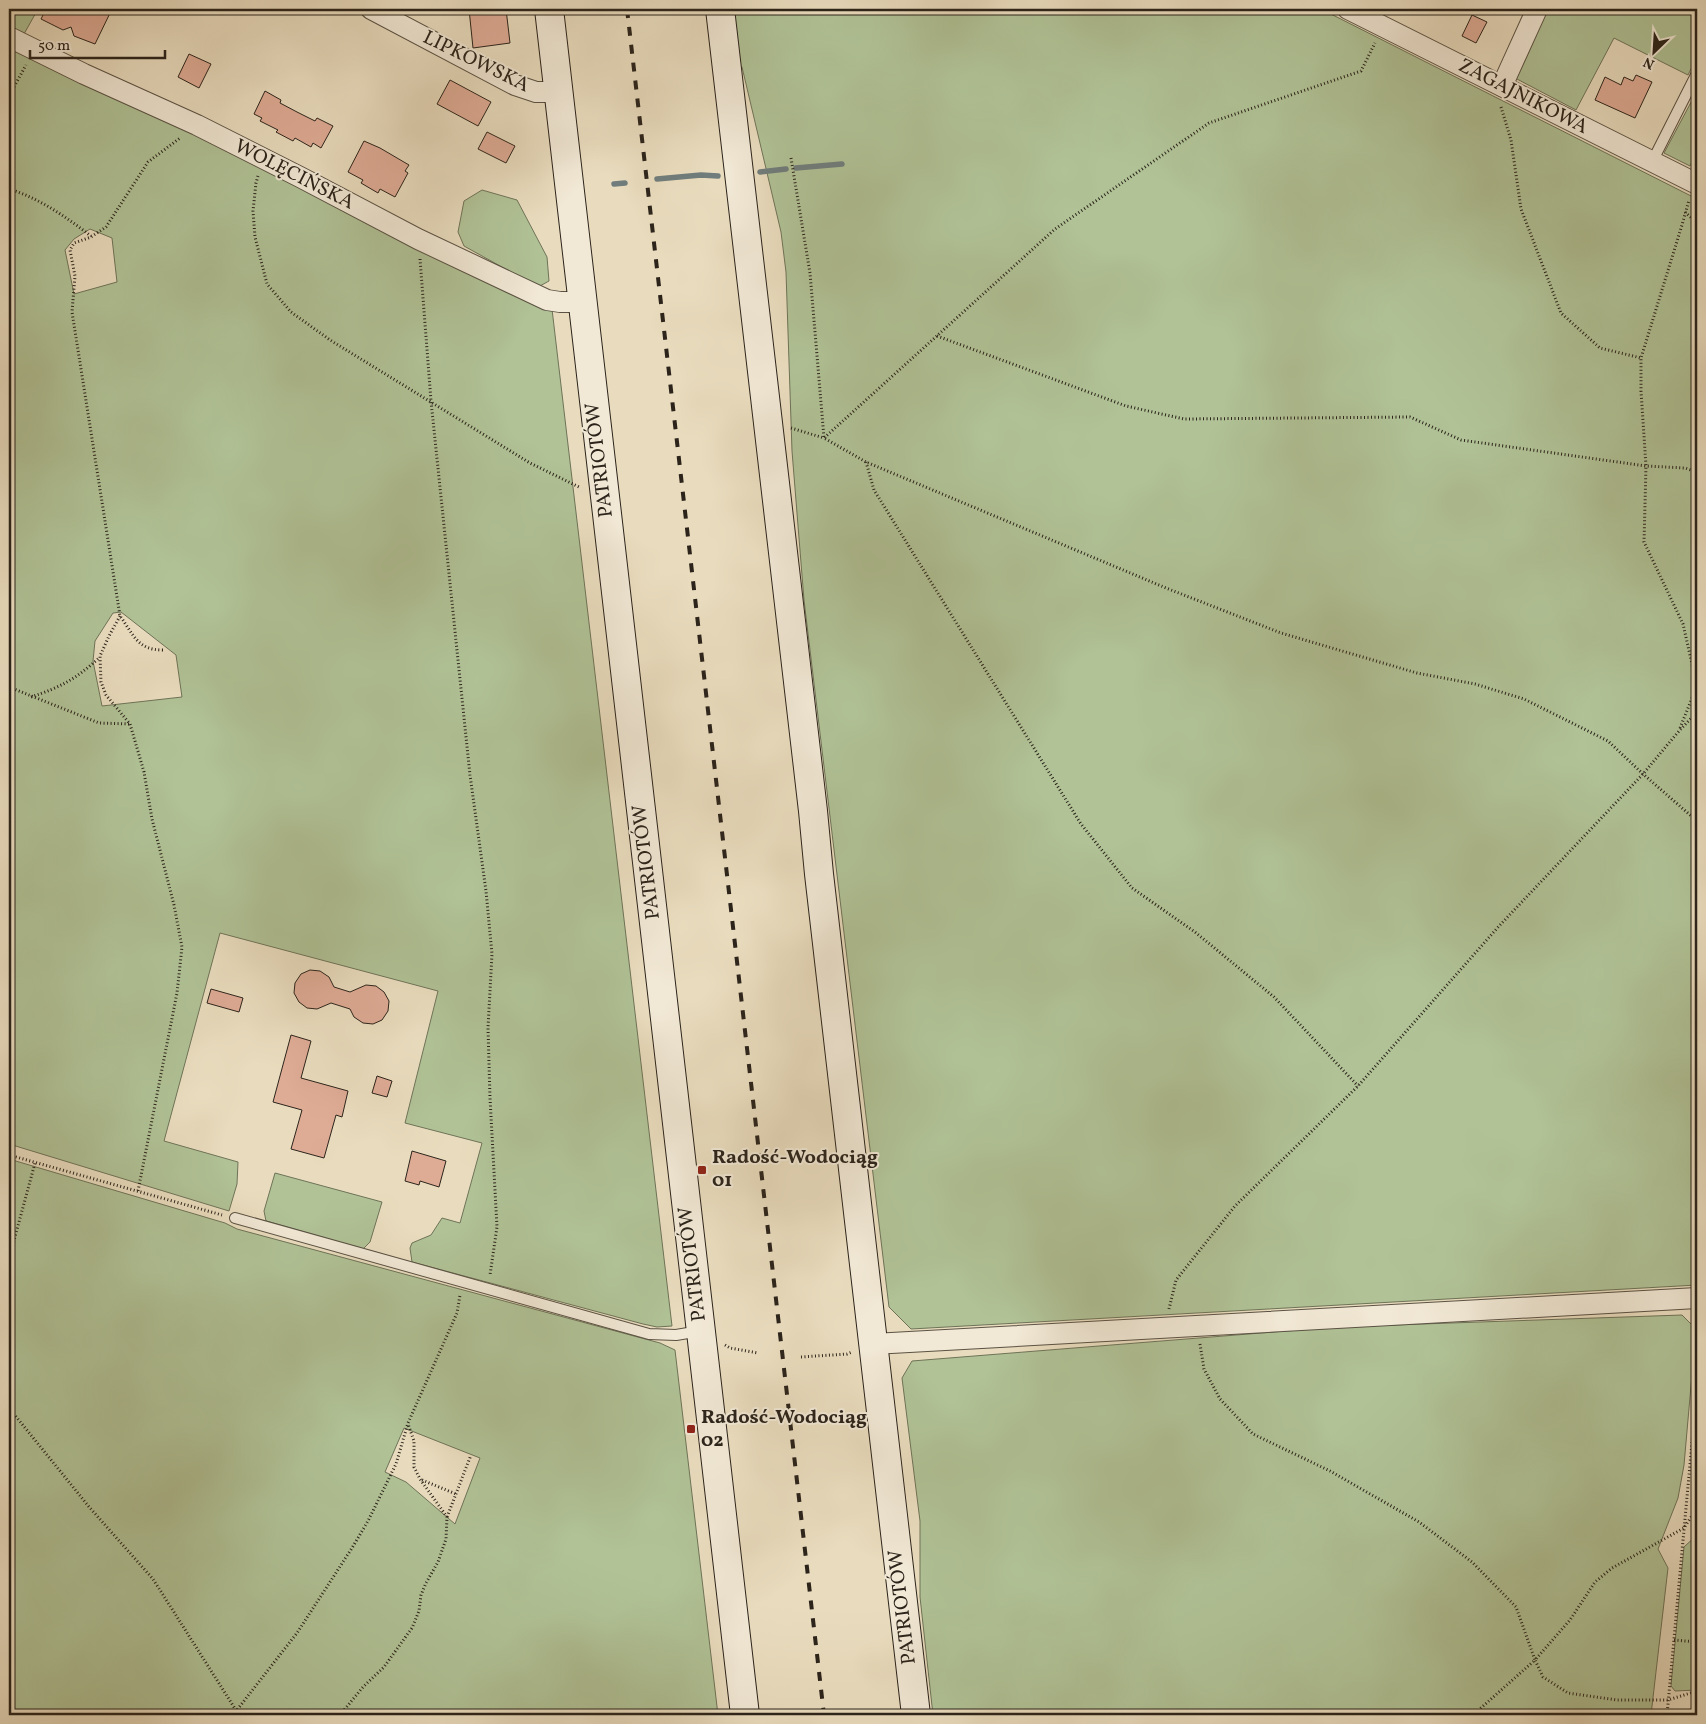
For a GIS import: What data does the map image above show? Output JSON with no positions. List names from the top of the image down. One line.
{"streets":{"main road":["PATRIOTÓW"],"street":["LIPKOWSKA","ZAGAJNIKOWA","WOLĘCIŃSKA"]},"crossings":[["LIPKOWSKA","PATRIOTÓW"],["WOLĘCIŃSKA","PATRIOTÓW"]],"places":{"transit":["Radość-Wodociąg 01","Radość-Wodociąg 02"]},"scale_bar":"50 m","north":"bottom left"}
